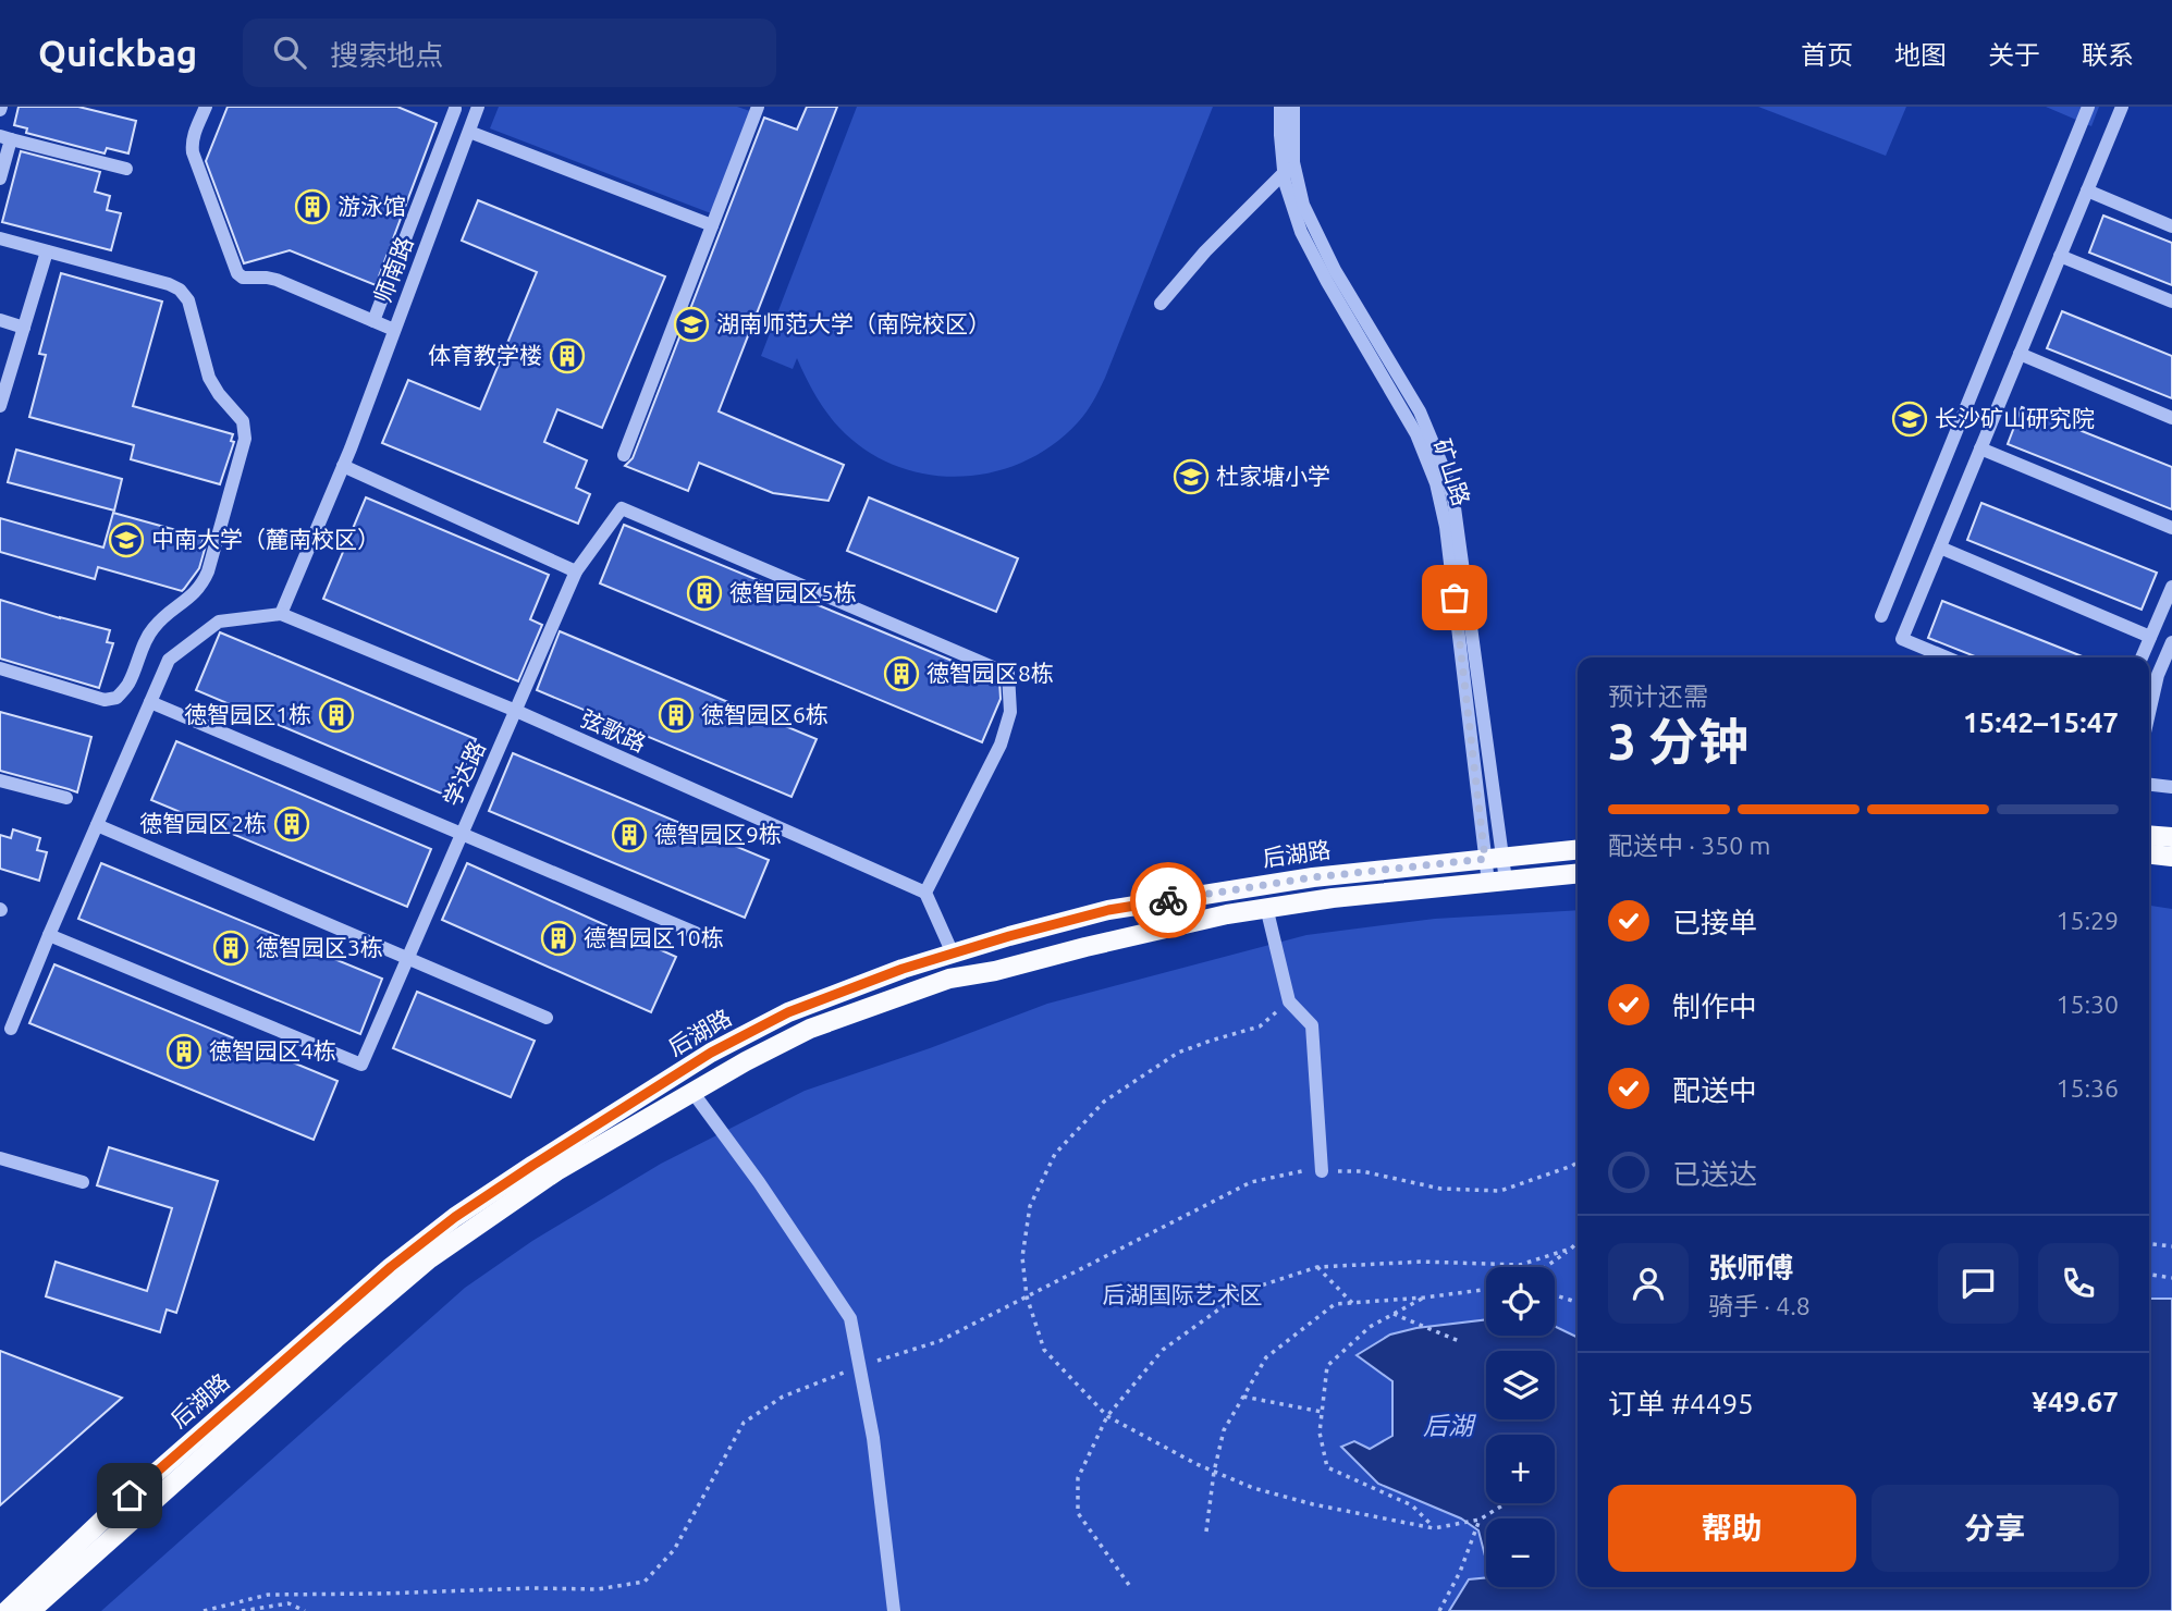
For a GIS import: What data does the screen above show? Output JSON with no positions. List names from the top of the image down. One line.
{"streets":{"main road":["后湖路"],"street":["师南路","矿山路","弦歌路","学达路"]},"crossings":[["师南路","弦歌路"],["矿山路","后湖路"],["弦歌路","学达路"]],"water":["后湖"],"parks":["后湖国际艺术区"],"places":{"building":["游泳馆","体育教学楼","徳智园区5栋","徳智园区8栋","徳智园区1栋","徳智园区6栋","徳智园区2栋","德智园区9栋","德智园区10栋","徳智园区3栋","徳智园区4栋"],"school or university":["湖南师范大学（南院校区）","长沙矿山研究院","杜家塘小学","中南大学（麓南校区）"]},"page":{"header":"Quickbag","search":"搜索地点","nav":["首页","地图","关于","联系"],"heading":["3 分钟","预计还需","15:42–15:47"],"panel":["张师傅","骑手 · 4.8","订单 #4495","¥49.67"],"bar":"配送中 · 350 m","list":[["已接单","15:29"],["制作中","15:30"],["配送中","15:36"],"已送达"],"map_buttons":["+","−"],"buttons":["帮助","分享"]}}
